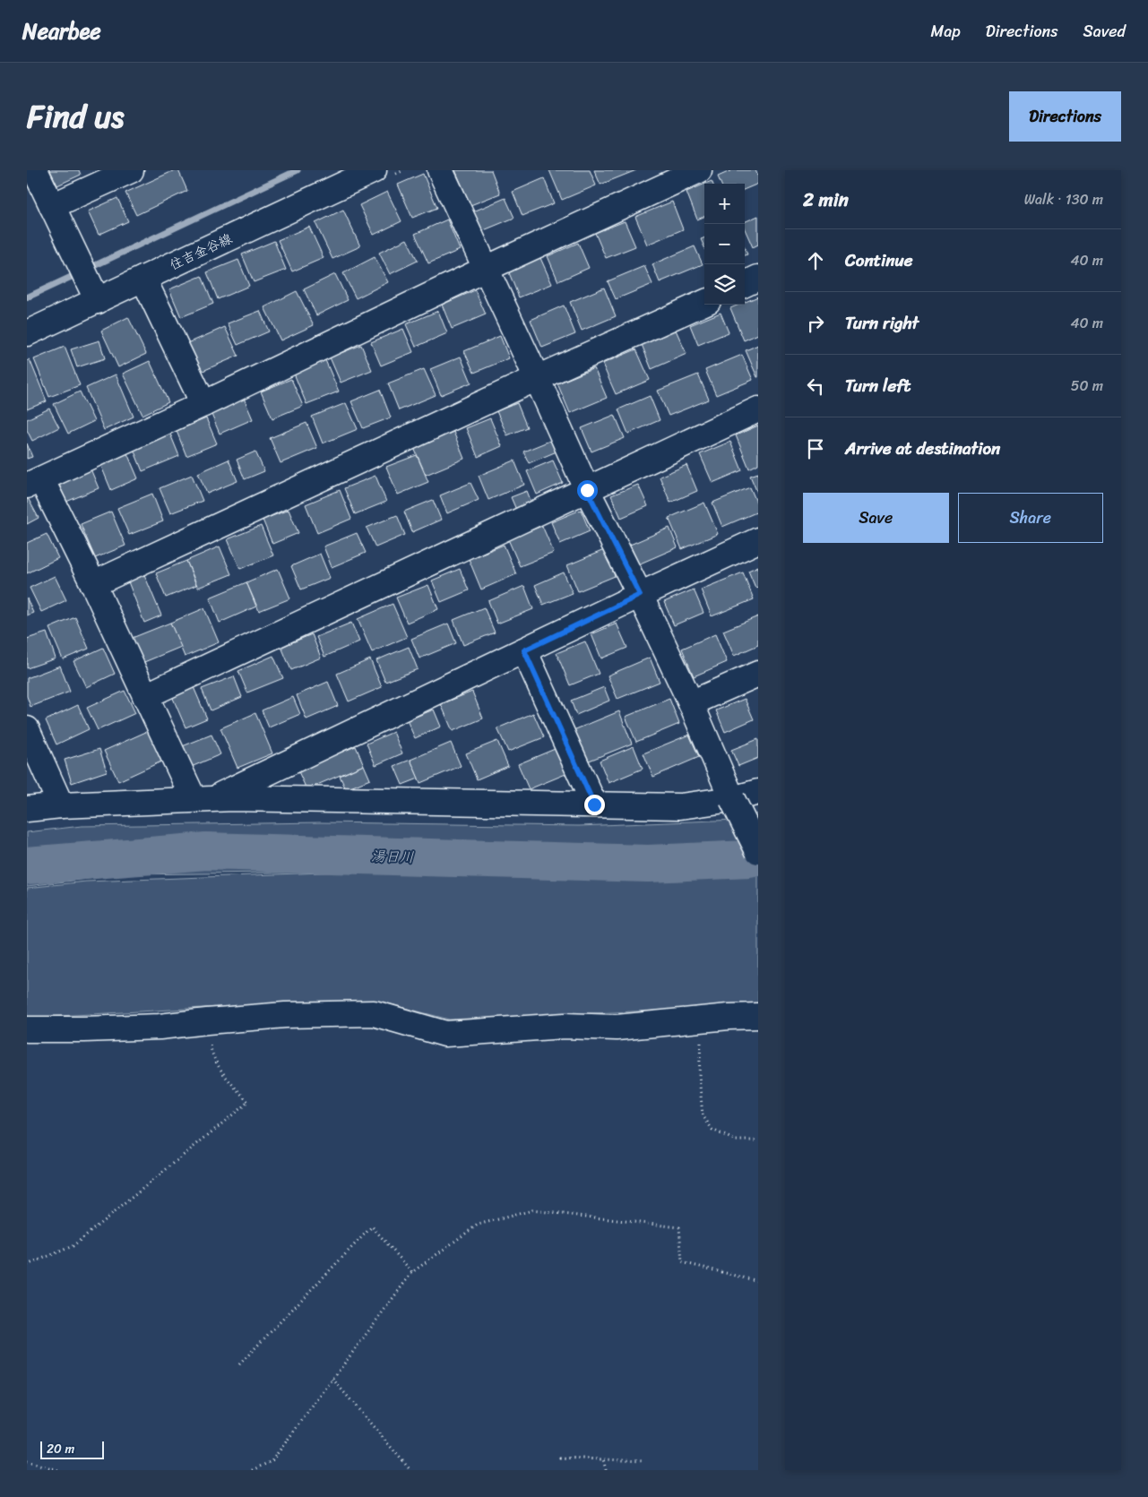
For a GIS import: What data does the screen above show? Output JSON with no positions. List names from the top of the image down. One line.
{"streets":{"street":["住吉金谷線"]},"water":["湯日川"],"scale_bar":"20 m","page":{"header":"Nearbee","nav":["Map","Directions","Saved"],"title":"Find us","buttons":["Directions",["Save","Share"]],"heading":["2 min","Walk · 130 m"],"map_buttons":["+","−"],"list":[["Continue","40 m"],["Turn right","40 m"],["Turn left","50 m"],"Arrive at destination"],"scale":"20 m"}}
